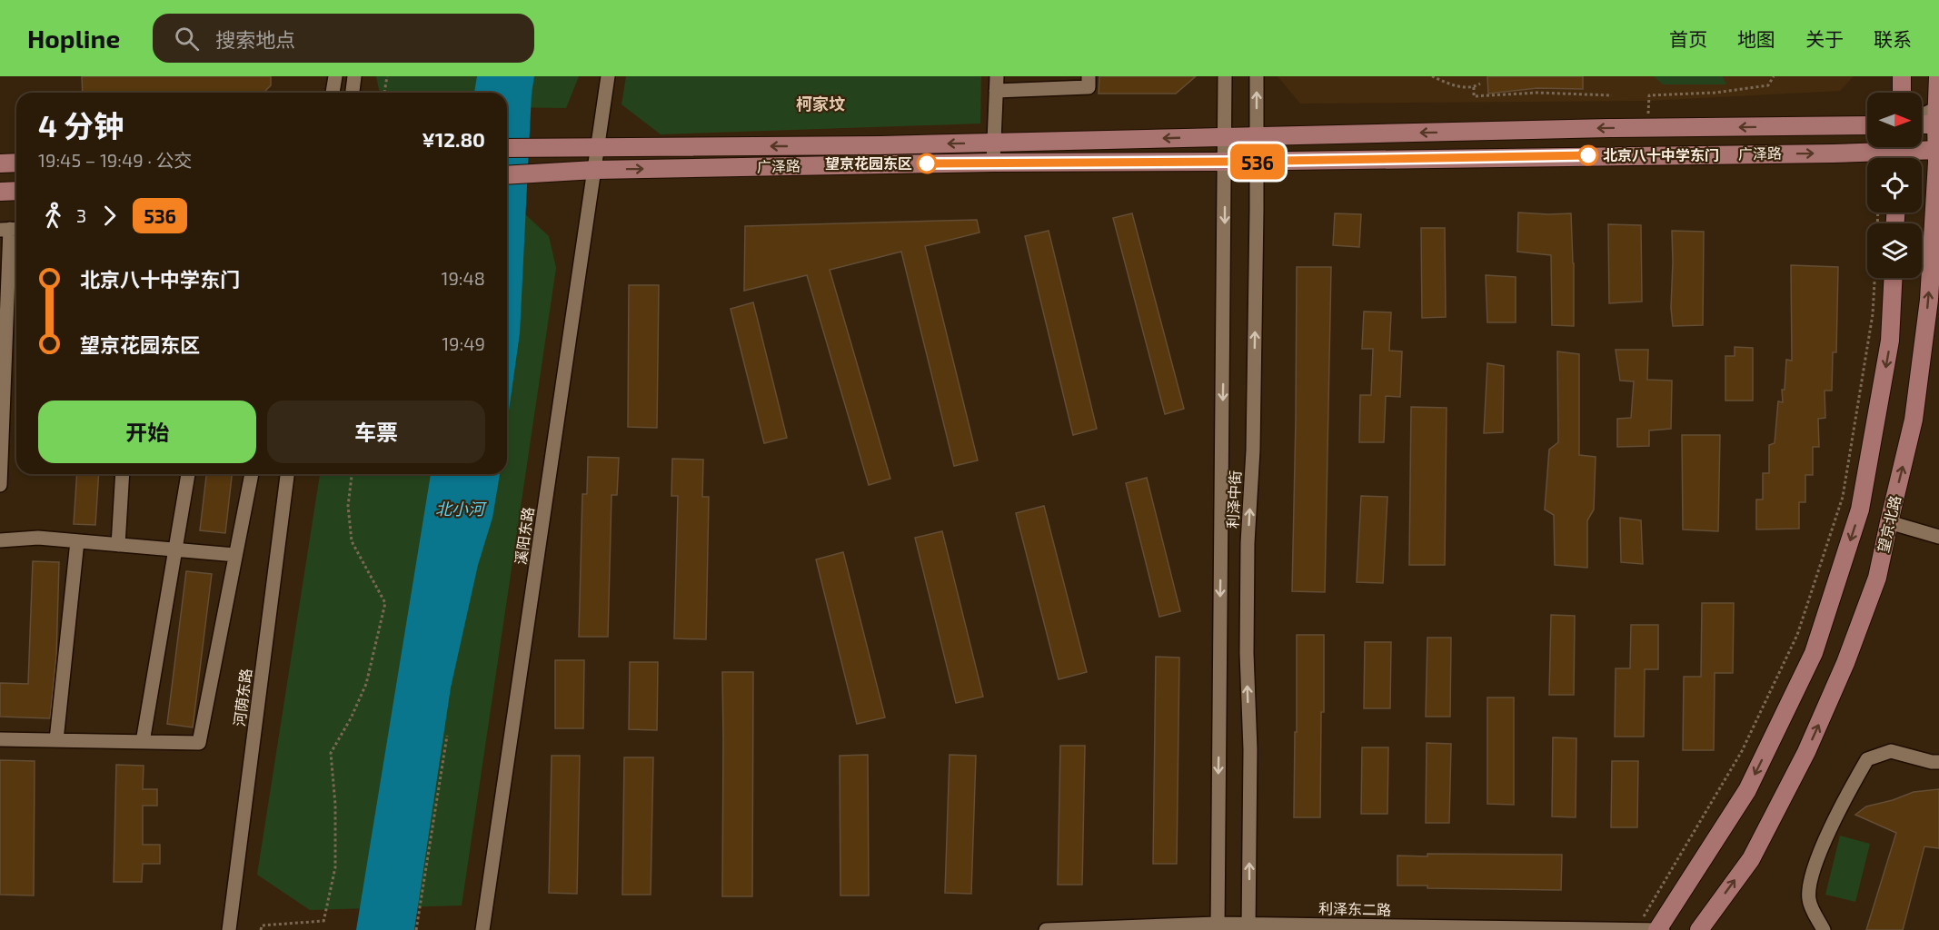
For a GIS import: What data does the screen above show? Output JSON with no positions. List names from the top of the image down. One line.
{"streets":{"main road":["广泽路","望京北路"],"street":["利泽中街","溪阳东路","河荫东路","利泽东二路"]},"crossings":[["广泽路","利泽中街"],["广泽路","望京北路"],["广泽路","溪阳东路"],["利泽中街","利泽东二路"],["望京北路","利泽东二路"]],"districts":["柯家坟"],"water":["北小河"],"places":["北京八十中学东门","望京花园东区"],"lines":["bus line 536"],"north":"right","page":{"header":"Hopline","search":"搜索地点","nav":["首页","地图","关于","联系"],"on_map":"536","heading":["4 分钟","19:45 – 19:49 · 公交","¥12.80"],"legs":["3","536"],"list":[{"name":"北京八十中学东门","value":"19:48"},{"name":"望京花园东区","value":"19:49"}],"buttons":["开始","车票"]}}
